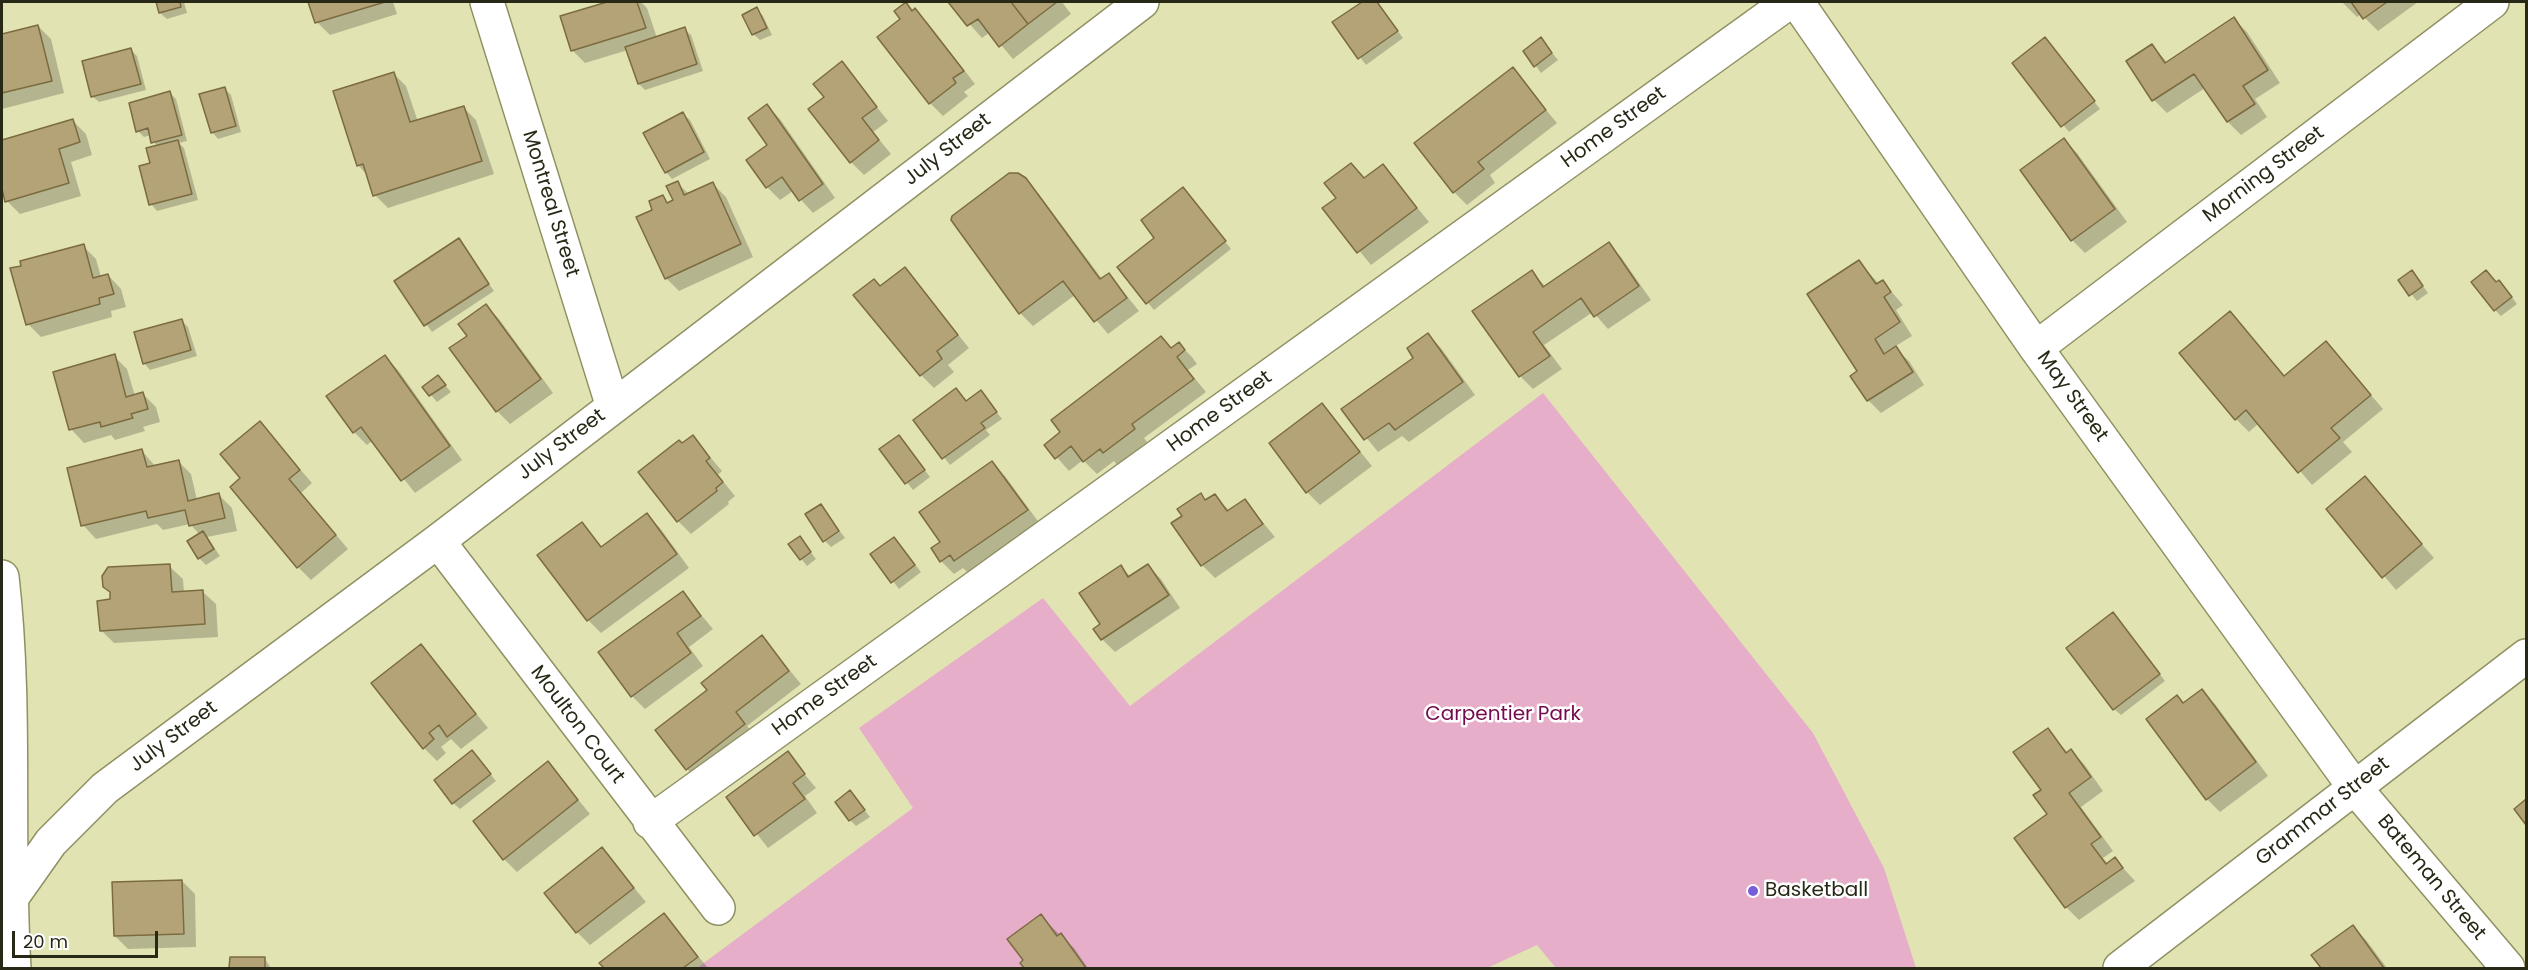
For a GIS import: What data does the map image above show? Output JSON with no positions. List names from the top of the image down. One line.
{"streets":{"street":["Home Street","July Street","Morning Street","Montreal Street","May Street","Moulton Court","Grammar Street","Bateman Street"]},"crossings":[["Home Street","Moulton Court"],["July Street","Montreal Street"],["July Street","Moulton Court"],["Morning Street","May Street"],["May Street","Grammar Street"],["May Street","Bateman Street"],["Grammar Street","Bateman Street"]],"parks":["Carpentier Park"],"places":["Basketball"],"scale_bar":"20 m"}
